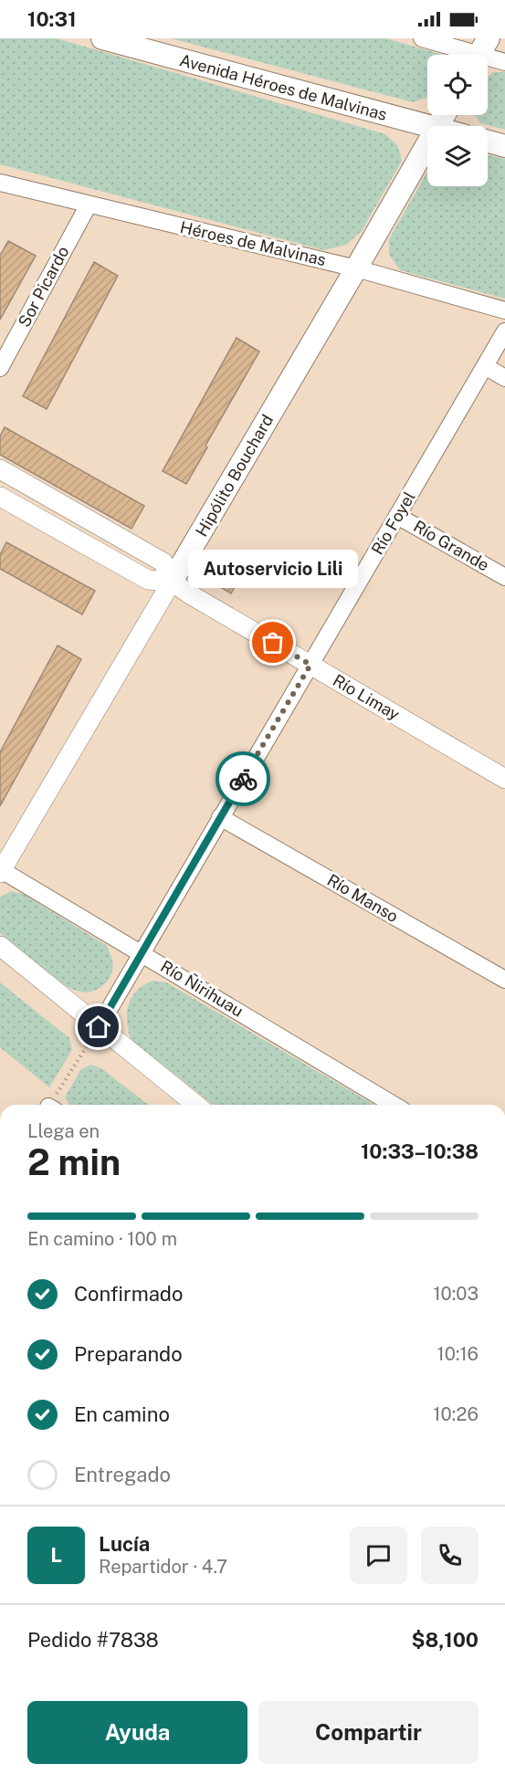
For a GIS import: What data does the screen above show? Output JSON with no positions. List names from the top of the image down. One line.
{"streets":{"main road":["Avenida Héroes de Malvinas","Hipólito Bouchard"],"street":["Héroes de Malvinas","Sor Picardo","Río Foyel","Río Grande","Río Limay","Río Manso","Río Ñirihuau"]},"crossings":[["Héroes de Malvinas","Sor Picardo"],["Héroes de Malvinas","Hipólito Bouchard"],["Hipólito Bouchard","Río Limay"],["Hipólito Bouchard","Río Ñirihuau"],["Río Foyel","Río Grande"],["Río Foyel","Río Limay"],["Río Foyel","Río Manso"],["Río Foyel","Río Ñirihuau"]],"places":["Autoservicio Lili"],"page":{"status":"10:31","bubble":"Autoservicio Lili","heading":["2 min","Llega en","10:33–10:38"],"panel":["Lucía","Repartidor · 4.7","Pedido #7838","$8,100"],"bar":"En camino · 100 m","list":[["Confirmado","10:03"],["Preparando","10:16"],["En camino","10:26"],"Entregado"],"round":"L","buttons":["Ayuda","Compartir"]}}
